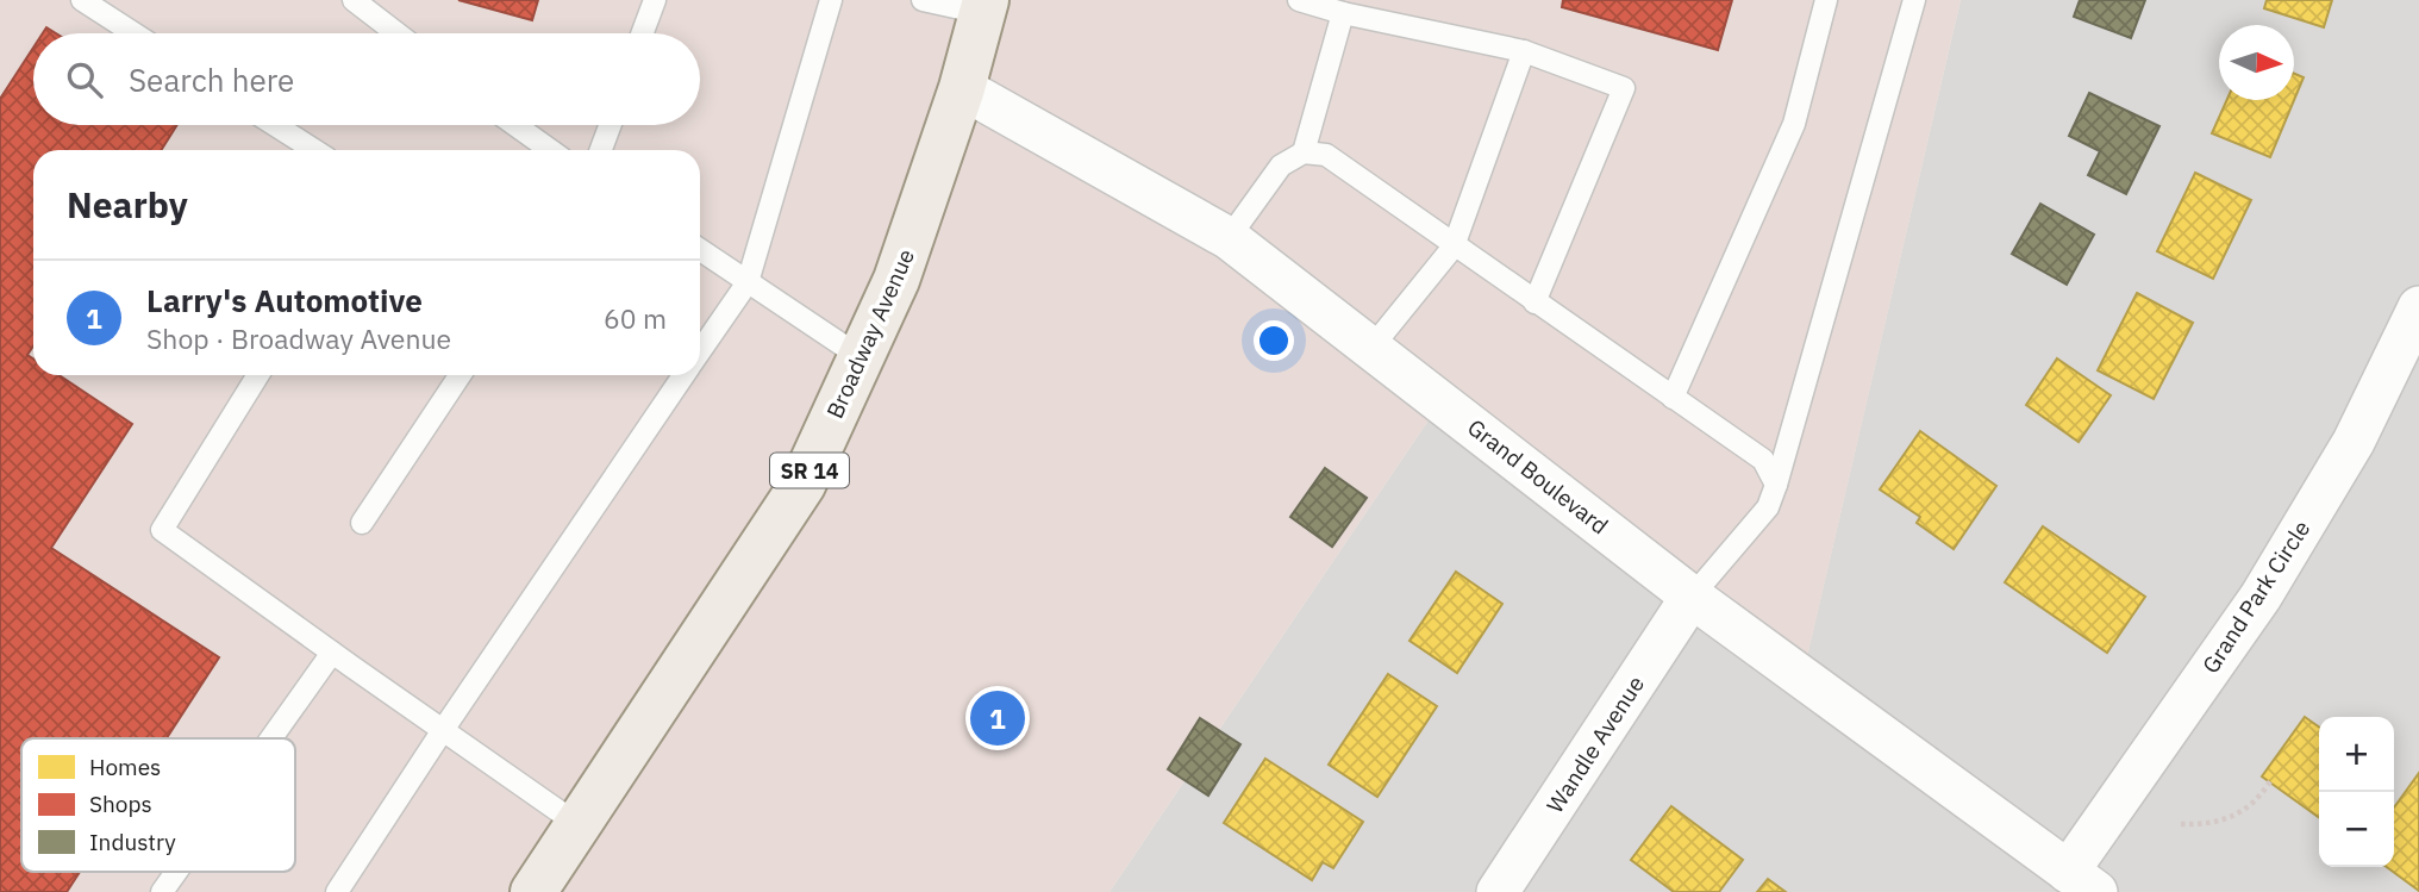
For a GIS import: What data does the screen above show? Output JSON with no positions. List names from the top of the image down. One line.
{"streets":{"main road":["Broadway Avenue","SR 14"],"street":["Grand Boulevard","Grand Park Circle","Wandle Avenue"]},"crossings":[["Broadway Avenue","Grand Boulevard"],["Grand Boulevard","Grand Park Circle"],["Grand Boulevard","Wandle Avenue"]],"legend":["Homes","Shops","Industry"],"north":"right","page":{"search":"Search here","heading":"Nearby","list":[{"mark":"1","name":"Larry's Automotive","note":"Shop · Broadway Avenue","value":"60 m"}],"pins":"1","map_buttons":["+","−"]}}
